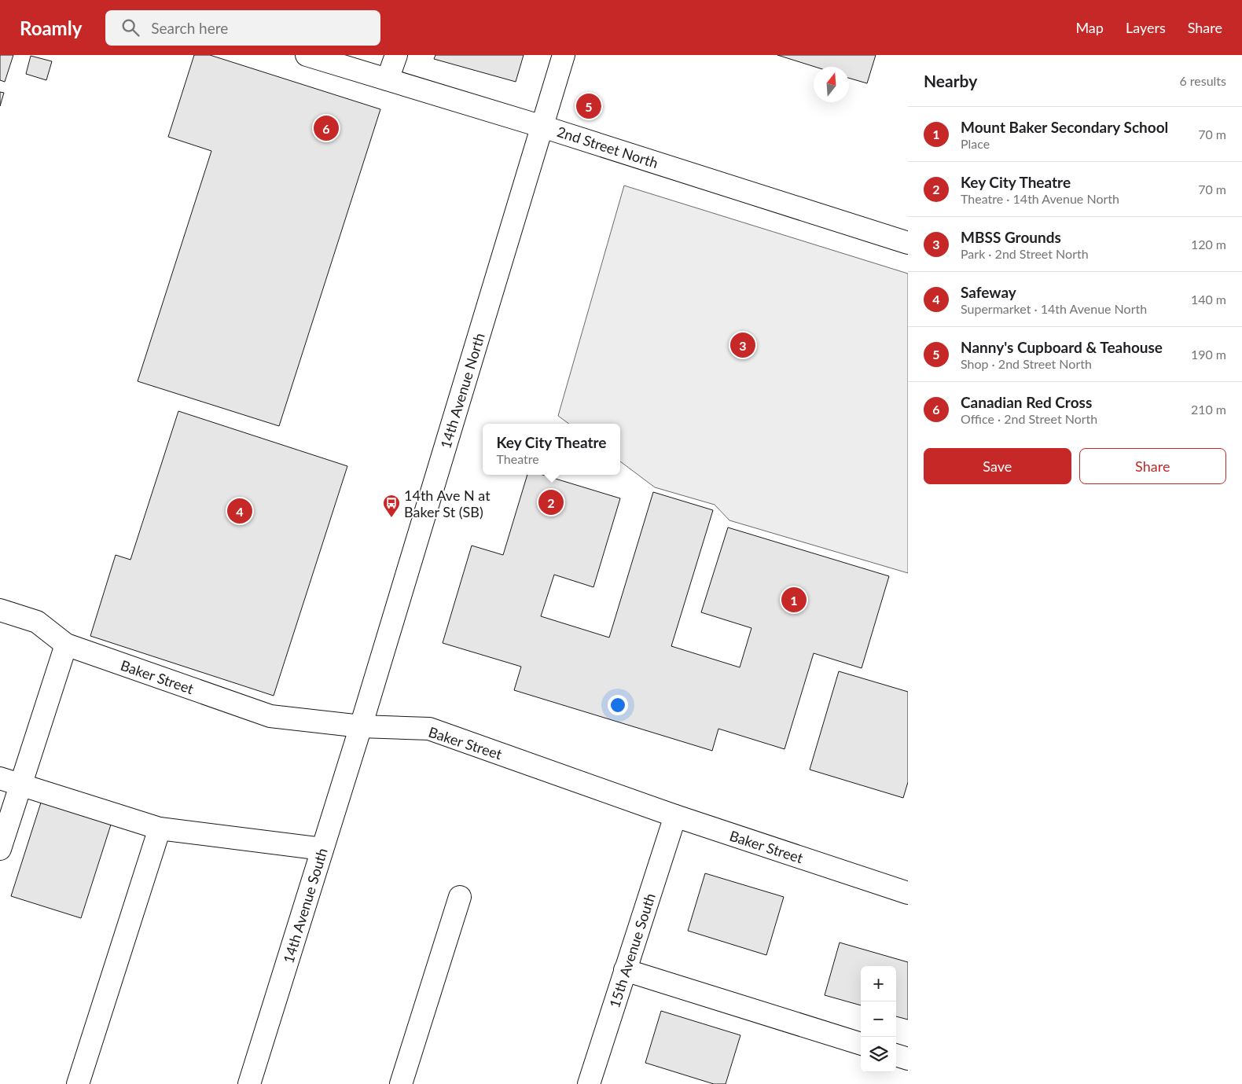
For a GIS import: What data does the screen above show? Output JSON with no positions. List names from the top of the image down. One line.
{"streets":{"street":["2nd Street North","14th Avenue North","Baker Street","14th Avenue South","15th Avenue South"]},"crossings":[["2nd Street North","14th Avenue North"],["14th Avenue North","Baker Street"],["14th Avenue North","14th Avenue South"],["Baker Street","14th Avenue South"],["Baker Street","15th Avenue South"]],"places":{"bus stop":["14th Ave N at Baker St (SB)"]},"north":"top","page":{"header":"Roamly","search":"Search here","nav":["Map","Layers","Share"],"heading":["Nearby","6 results"],"pins":["5","6","3","2","4","1"],"list":[{"mark":"1","name":"Mount Baker Secondary School","note":"Place","value":"70 m"},{"mark":"2","name":"Key City Theatre","note":"Theatre · 14th Avenue North","value":"70 m"},{"mark":"3","name":"MBSS Grounds","note":"Park · 2nd Street North","value":"120 m"},{"mark":"4","name":"Safeway","note":"Supermarket · 14th Avenue North","value":"140 m"},{"mark":"5","name":"Nanny's Cupboard & Teahouse","note":"Shop · 2nd Street North","value":"190 m"},{"mark":"6","name":"Canadian Red Cross","note":"Office · 2nd Street North","value":"210 m"}],"popup":["Key City Theatre","Theatre"],"buttons":["Save","Share"],"map_buttons":["+","−"]}}
